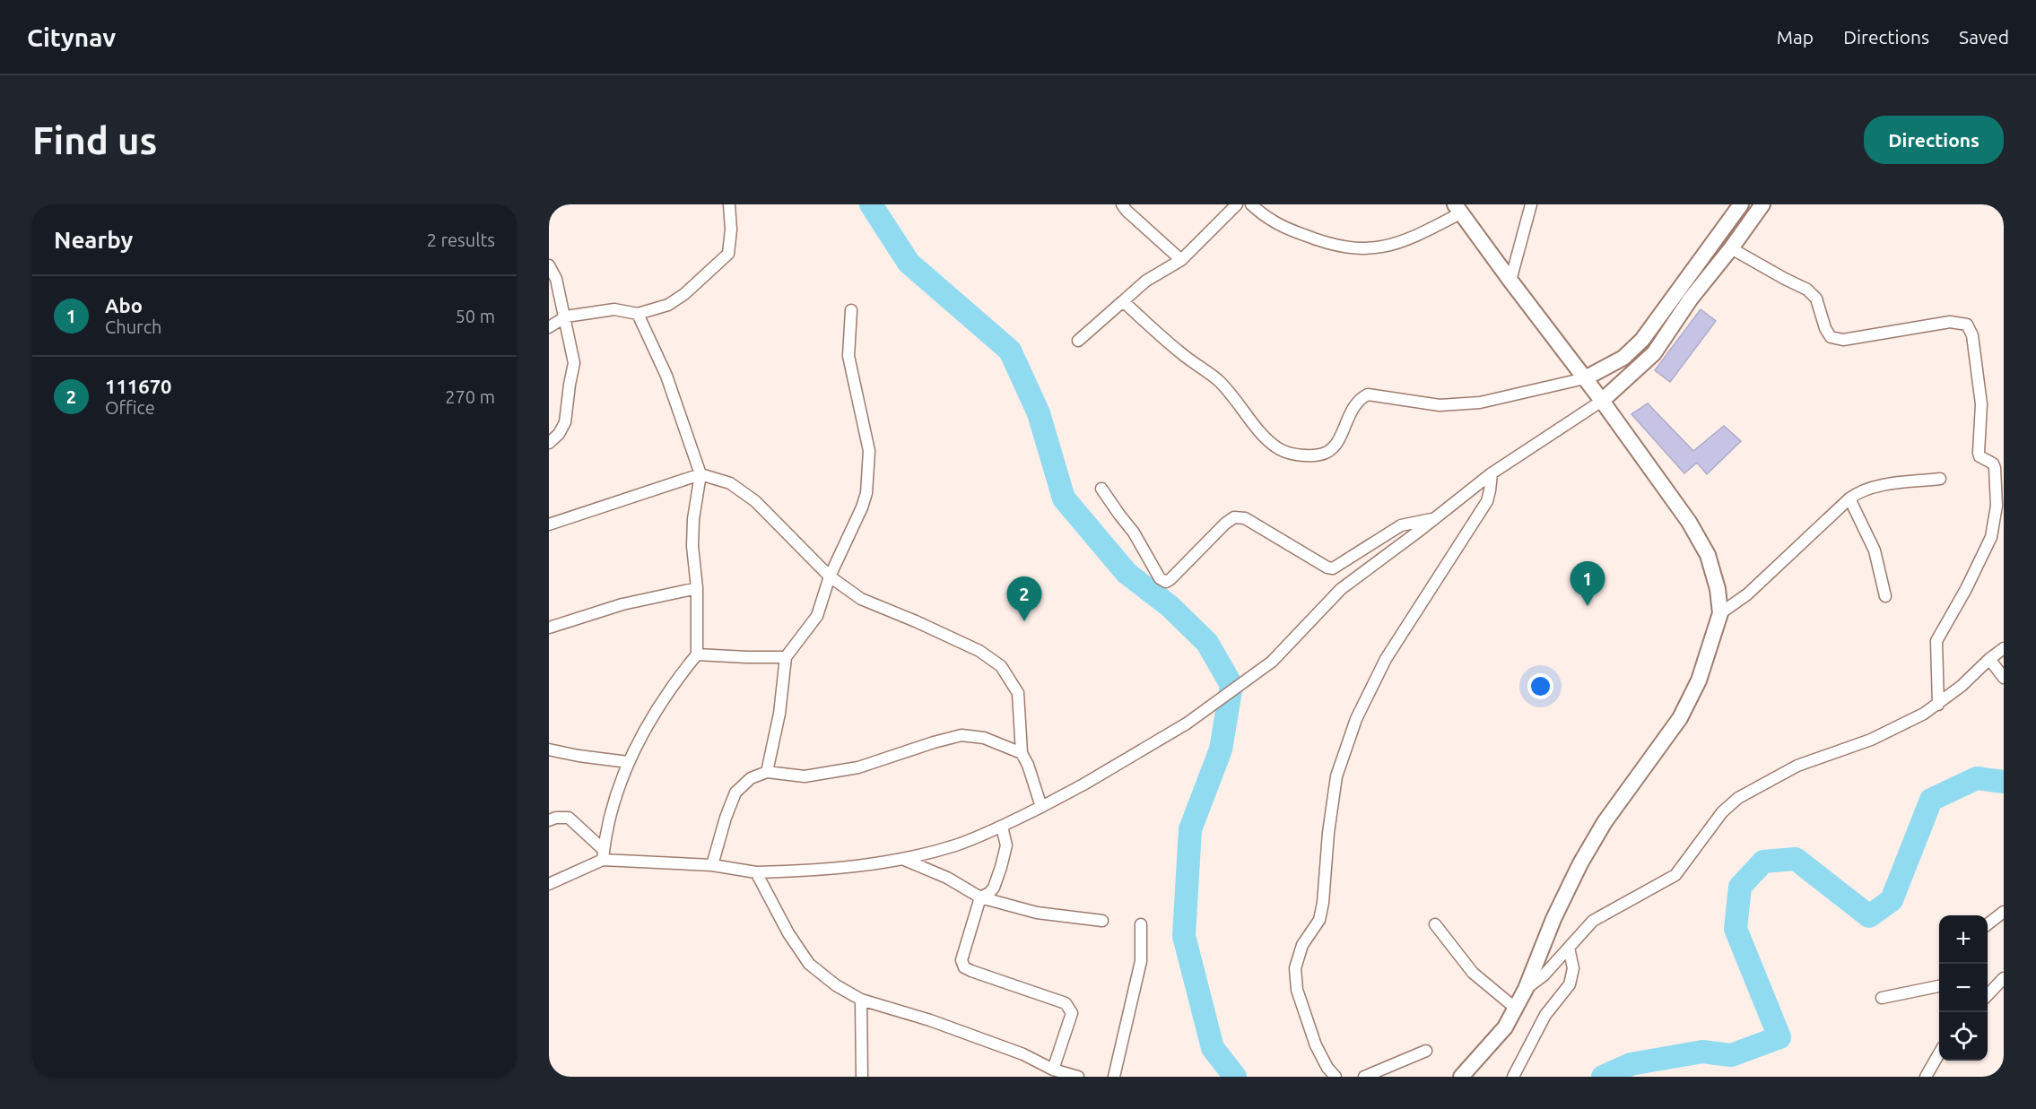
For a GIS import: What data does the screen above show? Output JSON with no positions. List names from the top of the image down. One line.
{"page":{"header":"Citynav","nav":["Map","Directions","Saved"],"buttons":"Directions","title":"Find us","heading":["Nearby","2 results"],"list":[{"mark":"1","name":"Abo","note":"Church","value":"50 m"},{"mark":"2","name":"111670","note":"Office","value":"270 m"}],"pins":["1","2"],"map_buttons":["+","−"]}}
